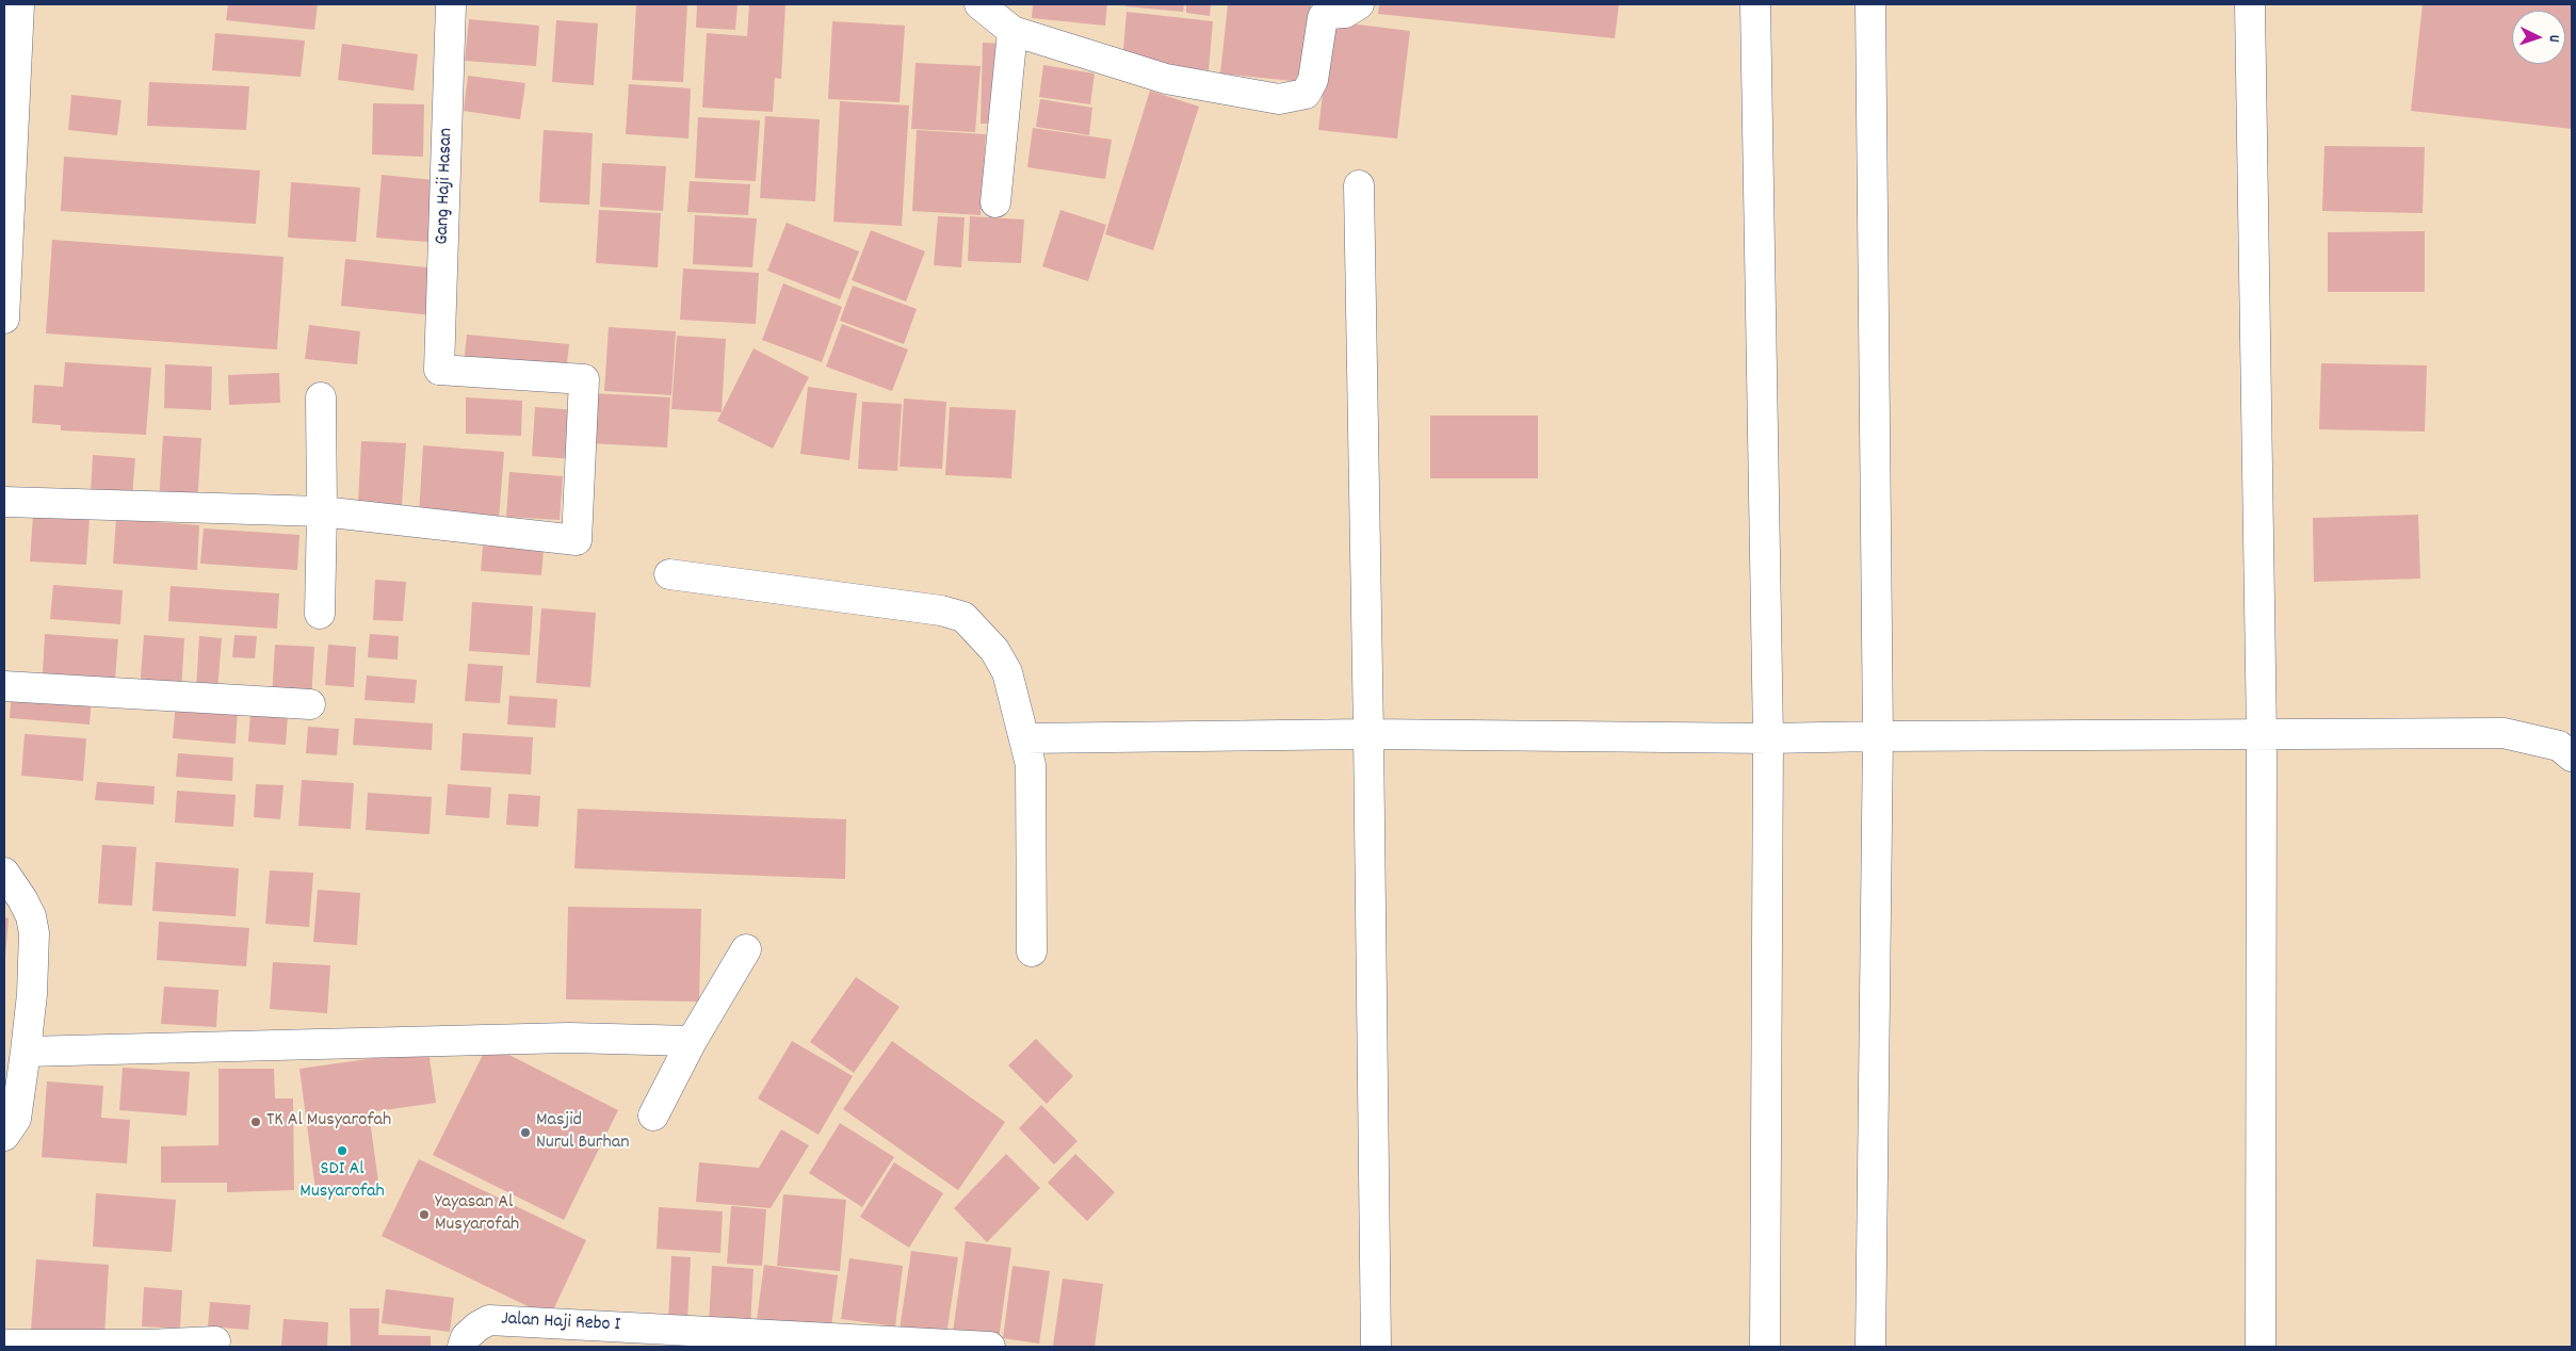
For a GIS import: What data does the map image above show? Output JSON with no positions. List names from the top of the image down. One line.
{"streets":{"street":["Gang Haji Hasan","Jalan Haji Rebo I"]},"places":["TK Al Musyarofah","Masjid Nurul Burhan","SDI Al Musyarofah","Yayasan Al Musyarofah"],"north":"right"}
